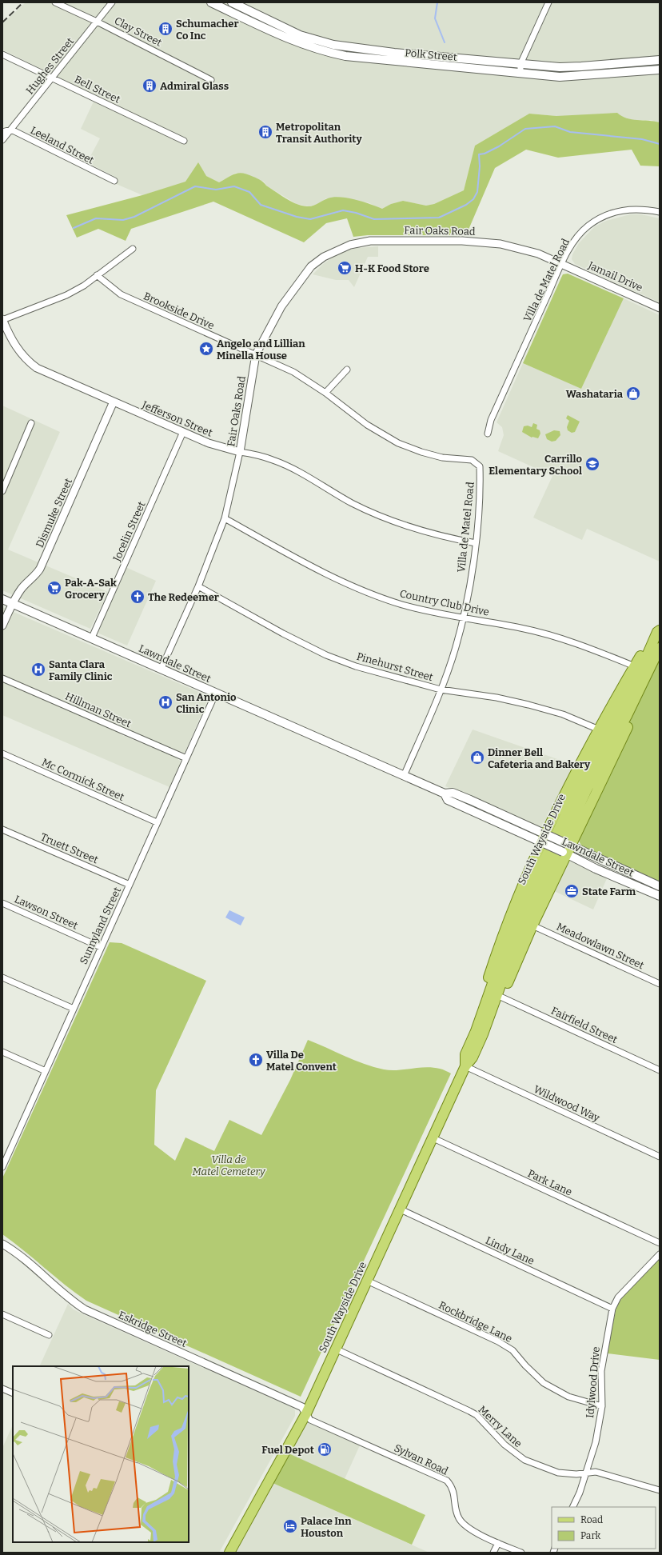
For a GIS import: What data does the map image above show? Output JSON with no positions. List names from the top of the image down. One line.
{"streets":{"main road":["Polk Street","Lawndale Street","South Wayside Drive"],"street":["Clay Street","Hughes Street","Bell Street","Leeland Street","Fair Oaks Road","Jamail Drive","Villa de Matel Road","Brookside Drive","Jefferson Street","Dismuke Street","Jocelin Street","Country Club Drive","Pinehurst Street","Hillman Street","Mc Cormick Street","Truett Street","Lawson Street","Sunnyland Street","Meadowlawn Street","Fairfield Street","Wildwood Way","Park Lane","Lindy Lane","Rockbridge Lane","Eskridge Street","Idylwood Drive","Merry Lane","Sylvan Road"]},"crossings":[["Clay Street","Hughes Street"],["Hughes Street","Bell Street"],["Hughes Street","Leeland Street"],["Fair Oaks Road","Jamail Drive"],["Fair Oaks Road","Villa de Matel Road"],["Fair Oaks Road","Brookside Drive"],["Fair Oaks Road","Jefferson Street"],["Fair Oaks Road","Country Club Drive"],["Fair Oaks Road","Lawndale Street"],["Fair Oaks Road","Pinehurst Street"],["Jamail Drive","Villa de Matel Road"],["Villa de Matel Road","Brookside Drive"],["Villa de Matel Road","Jefferson Street"],["Villa de Matel Road","Country Club Drive"],["Villa de Matel Road","Lawndale Street"],["Villa de Matel Road","Pinehurst Street"],["Jefferson Street","Dismuke Street"],["Jefferson Street","Jocelin Street"],["Dismuke Street","Lawndale Street"],["Jocelin Street","Lawndale Street"],["Lawndale Street","Sunnyland Street"],["Hillman Street","Sunnyland Street"],["Mc Cormick Street","Sunnyland Street"],["South Wayside Drive","Wildwood Way"],["South Wayside Drive","Park Lane"],["South Wayside Drive","Lindy Lane"],["South Wayside Drive","Rockbridge Lane"],["South Wayside Drive","Eskridge Street"],["South Wayside Drive","Merry Lane"],["South Wayside Drive","Sylvan Road"],["Truett Street","Sunnyland Street"],["Lawson Street","Sunnyland Street"],["Lindy Lane","Idylwood Drive"],["Rockbridge Lane","Idylwood Drive"],["Eskridge Street","Sylvan Road"],["Idylwood Drive","Merry Lane"]],"parks":["Villa de Matel Cemetery"],"places":{"building":["Schumacher Co Inc","Admiral Glass","Metropolitan Transit Authority"],"supermarket":["H-K Food Store","Pak-A-Sak Grocery"],"place":["Angelo and Lillian Minella House"],"shop":["Washataria","Dinner Bell Cafeteria and Bakery"],"school or university":["Carrillo Elementary School"],"church":["The Redeemer","Villa De Matel Convent"],"hospital":["Santa Clara Family Clinic","San Antonio Clinic"],"office":["State Farm"],"fuel station":["Fuel Depot"],"hotel":["Palace Inn Houston"]},"legend":["Road","Park"]}
